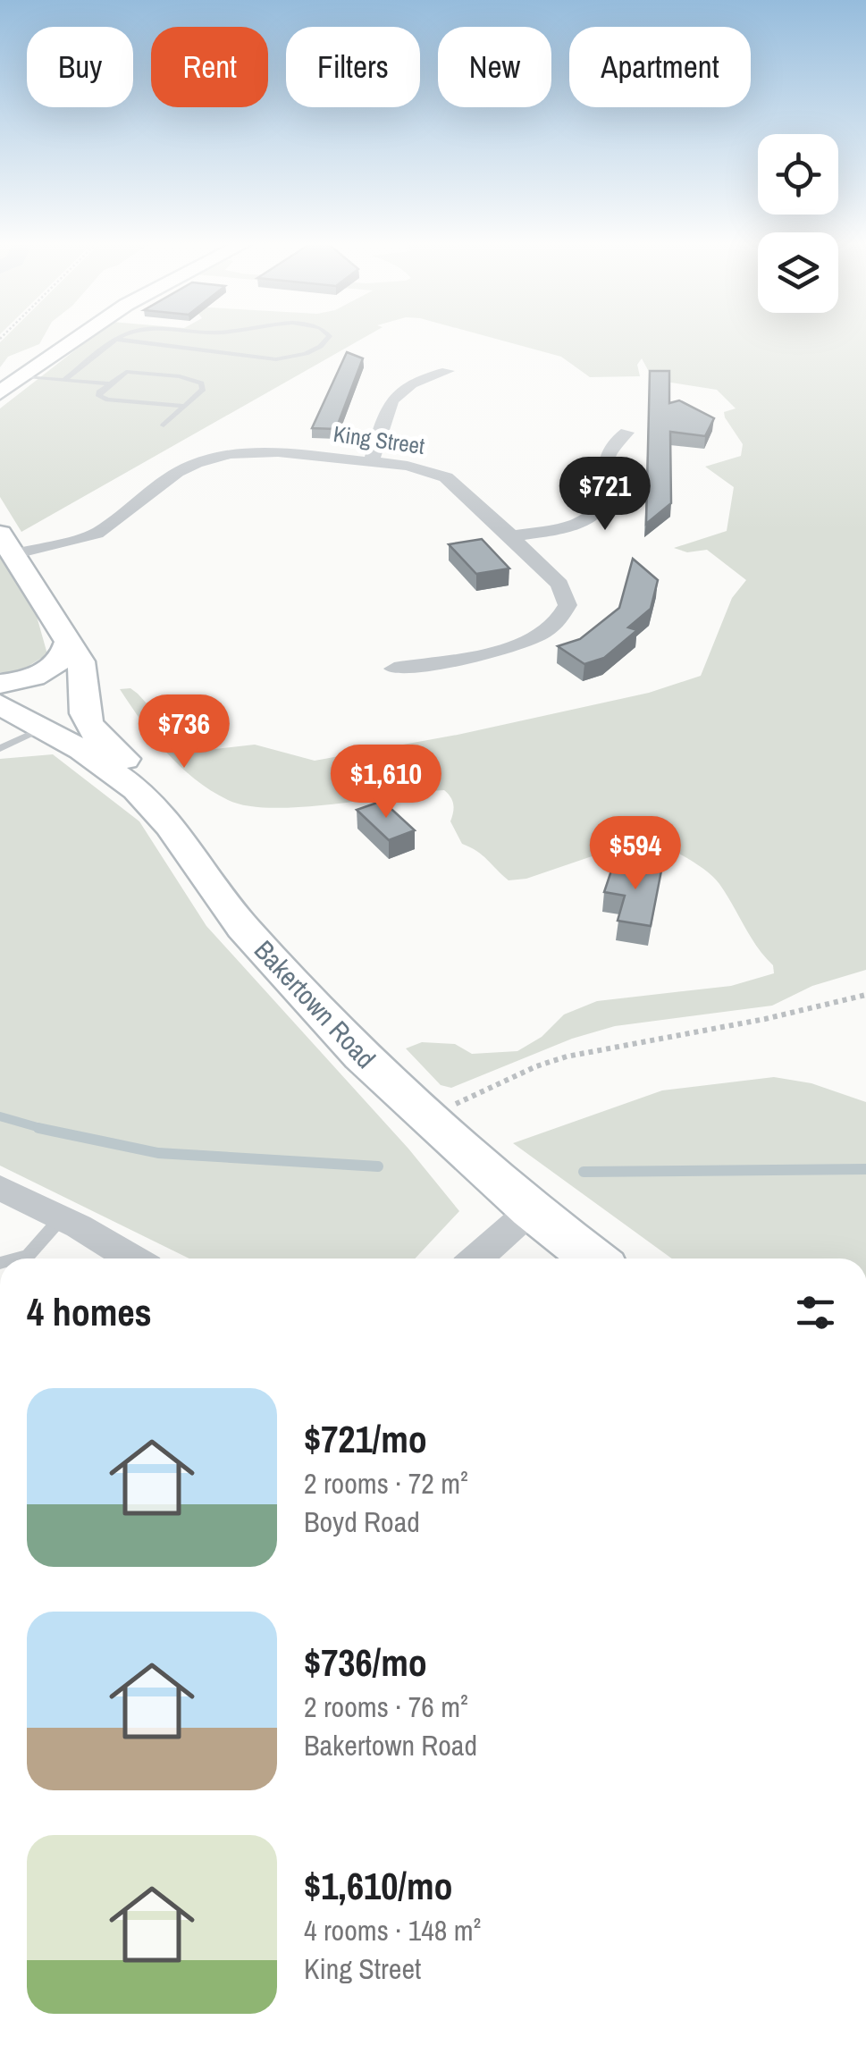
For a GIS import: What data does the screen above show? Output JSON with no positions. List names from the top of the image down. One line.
{"streets":{"street":["King Street","Bakertown Road"]},"page":{"chip":["Buy","Rent","Filters","New","Apartment"],"price":["$721","$736","$1,610","$594"],"heading":"4 homes","list":[{"name":"$721/mo","note":"2 rooms · 72 m² · Boyd Road"},{"name":"$736/mo","note":"2 rooms · 76 m² · Bakertown Road"},{"name":"$1,610/mo","note":"4 rooms · 148 m² · King Street"}]}}
